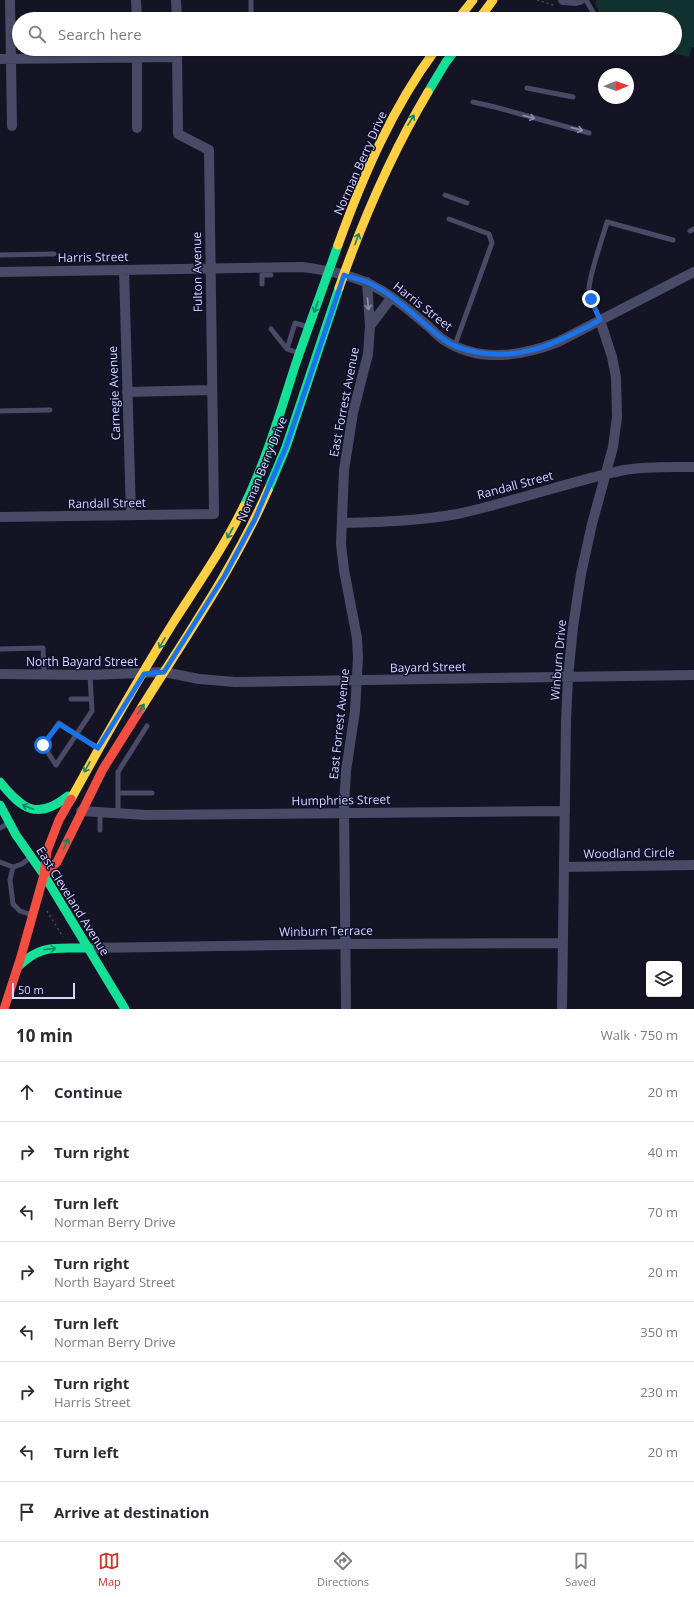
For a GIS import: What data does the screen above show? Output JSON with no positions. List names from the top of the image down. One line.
{"streets":{"main road":["Norman Berry Drive","East Cleveland Avenue"],"street":["Harris Street","Fulton Avenue","Carnegie Avenue","East Forrest Avenue","Randall Street","Winburn Drive","North Bayard Street","Bayard Street","Humphries Street","Woodland Circle","Winburn Terrace"]},"crossings":[["Norman Berry Drive","Harris Street"],["Norman Berry Drive","North Bayard Street"],["Norman Berry Drive","Bayard Street"],["Norman Berry Drive","East Cleveland Avenue"],["Harris Street","Fulton Avenue"],["Harris Street","Carnegie Avenue"],["Harris Street","East Forrest Avenue"],["Harris Street","Winburn Drive"],["Fulton Avenue","Randall Street"],["Carnegie Avenue","Randall Street"],["East Forrest Avenue","Randall Street"],["East Forrest Avenue","Bayard Street"],["East Forrest Avenue","Humphries Street"],["East Forrest Avenue","Winburn Terrace"],["Randall Street","Winburn Drive"],["Winburn Drive","Bayard Street"],["Winburn Drive","Humphries Street"],["Winburn Drive","Woodland Circle"],["Winburn Drive","Winburn Terrace"],["North Bayard Street","Bayard Street"],["East Cleveland Avenue","Winburn Terrace"]],"scale_bar":"50 m","north":"right","page":{"search":"Search here","scale":"50 m","heading":["10 min","Walk · 750 m"],"list":[["Continue","20 m"],["Turn right","40 m"],["Turn left","Norman Berry Drive","70 m"],["Turn right","North Bayard Street","20 m"],["Turn left","Norman Berry Drive","350 m"],["Turn right","Harris Street","230 m"],["Turn left","20 m"],"Arrive at destination"],"nav":["Map","Directions","Saved"]}}
